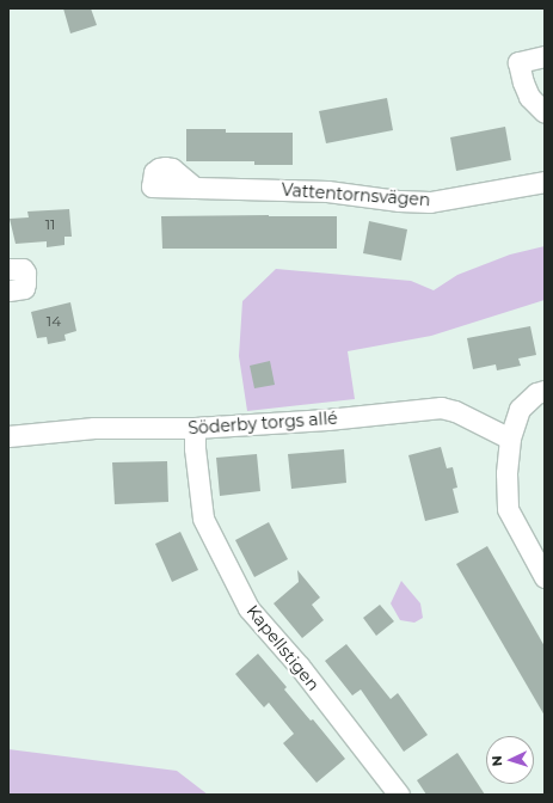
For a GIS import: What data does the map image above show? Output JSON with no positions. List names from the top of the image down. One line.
{"streets":{"street":["Vattentornsvägen","Söderby torgs allé","Kapellstigen"]},"crossings":[["Söderby torgs allé","Kapellstigen"]],"house_numbers":["11","14"],"north":"left"}
